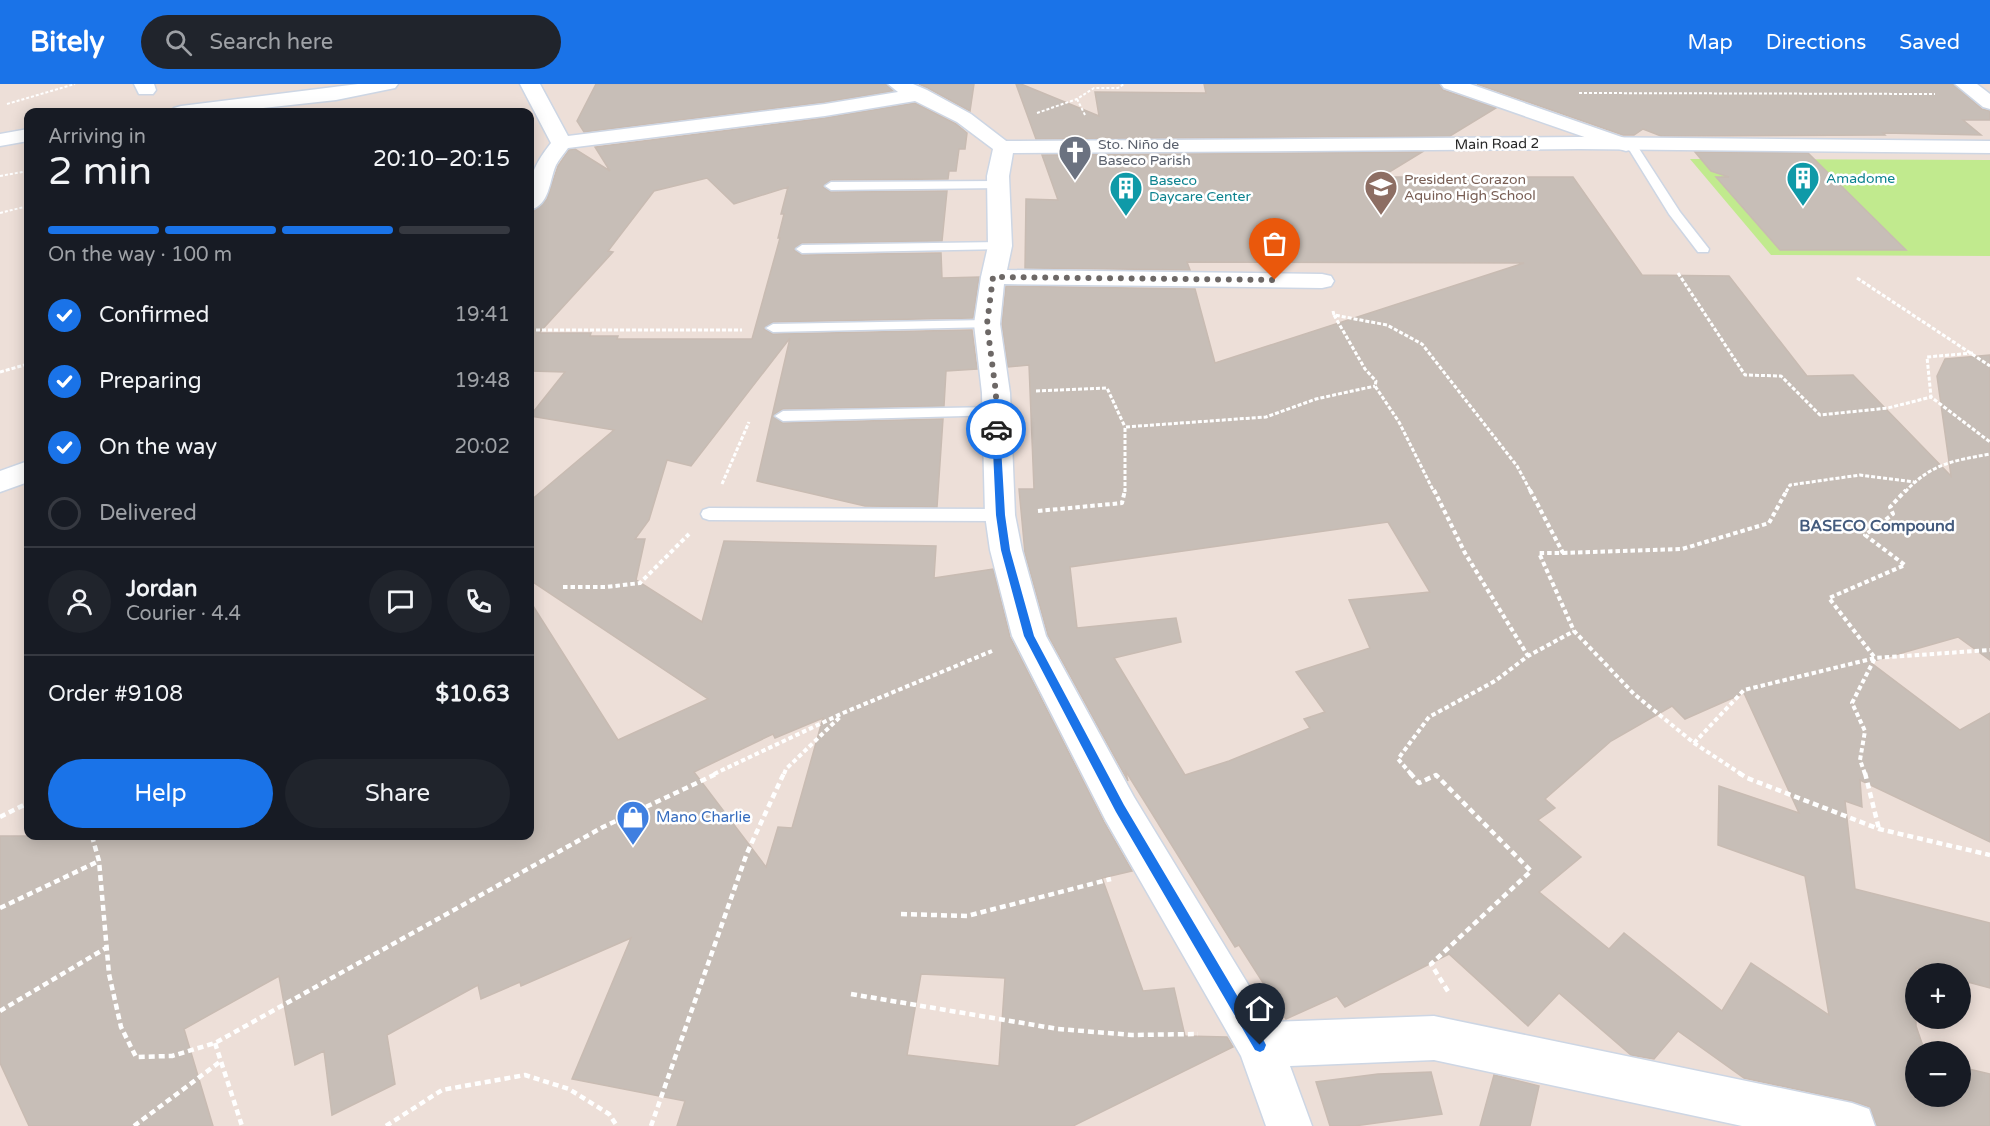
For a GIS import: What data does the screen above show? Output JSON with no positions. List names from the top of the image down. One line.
{"streets":{"street":["Main Road 2"]},"districts":["BASECO Compound"],"places":{"church":["Sto. Niño de Baseco Parish"],"building":["Amadome","Baseco Daycare Center"],"school or university":["President Corazon Aquino High School"],"shop":["Mano Charlie"]},"page":{"header":"Bitely","search":"Search here","nav":["Map","Directions","Saved"],"heading":["2 min","Arriving in","20:10–20:15"],"panel":["Jordan","Courier · 4.4","Order #9108","$10.63"],"bar":"On the way · 100 m","list":[["Confirmed","19:41"],["Preparing","19:48"],["On the way","20:02"],"Delivered"],"buttons":["Help","Share"],"map_buttons":["+","−"]}}
